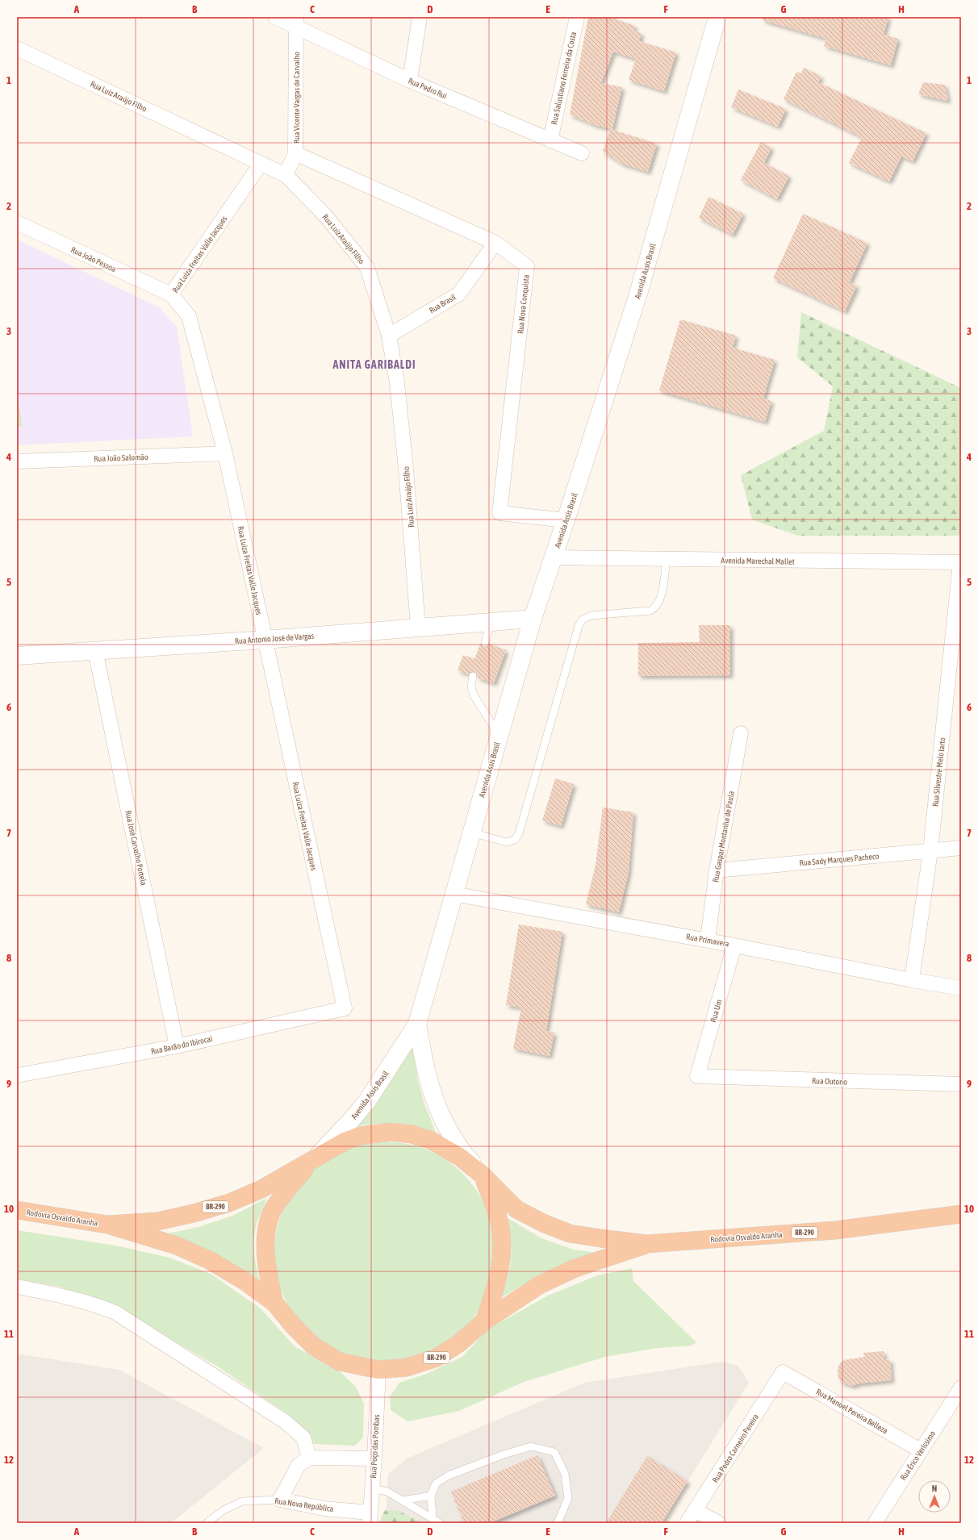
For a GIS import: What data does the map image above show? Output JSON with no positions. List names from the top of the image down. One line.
{"streets":{"highway":["BR-290","Rodovia Osvaldo Aranha"],"main road":["Avenida Assis Brasil","Rua Antonio José de Vargas"],"street":["Rua Salustiano Ferreira da Costa","Rua Pedro Rui","Rua Luiz Araújo Filho","Rua Vicente Vargas de Carvalho","Rua Luiza Freitas Valle Jacques","Rua João Pessoa","Rua Brasil","Rua Nova Conquista","Rua João Salomão","Avenida Marechal Mallet","Rua Silvestre Melo Iarto","Rua Gaspar Montanha de Paula","Rua José Carvalho Portela","Rua Sady Marques Pacheco","Rua Primavera","Rua Um","Rua Barão do Ibirocaí","Rua Outono","Rua Manoel Pereira Belleza","Rua Poço das Pombas","Rua Pedro Carneiro Pereira","Rua Érico Veríssimo","Rua Nova República"]},"crossings":[["Rua Salustiano Ferreira da Costa","Rua Pedro Rui"],["Rua Pedro Rui","Rua Vicente Vargas de Carvalho"],["Rua Luiz Araújo Filho","Rua Vicente Vargas de Carvalho"],["Rua Luiz Araújo Filho","Rua Luiza Freitas Valle Jacques"],["Rua Luiz Araújo Filho","Rua Brasil"],["Rua Luiz Araújo Filho","Rua Antonio José de Vargas"],["Rua Vicente Vargas de Carvalho","Rua Nova Conquista"],["Rua Luiza Freitas Valle Jacques","Rua João Pessoa"],["Rua Luiza Freitas Valle Jacques","Rua João Salomão"],["Rua Luiza Freitas Valle Jacques","Rua Antonio José de Vargas"],["Rua Luiza Freitas Valle Jacques","Rua Barão do Ibirocaí"],["Avenida Assis Brasil","Rua Nova Conquista"],["Avenida Assis Brasil","Avenida Marechal Mallet"],["Avenida Assis Brasil","Rua Antonio José de Vargas"],["Avenida Assis Brasil","Rua Primavera"],["Avenida Assis Brasil","BR-290"],["Rua Brasil","Rua Nova Conquista"],["Avenida Marechal Mallet","Rua Silvestre Melo Iarto"],["Rua Antonio José de Vargas","Rua José Carvalho Portela"],["Rua Silvestre Melo Iarto","Rua Sady Marques Pacheco"],["Rua Silvestre Melo Iarto","Rua Primavera"],["Rua Gaspar Montanha de Paula","Rua Sady Marques Pacheco"],["Rua Gaspar Montanha de Paula","Rua Primavera"],["Rua José Carvalho Portela","Rua Barão do Ibirocaí"],["Rua Primavera","Rua Um"],["Rua Um","Rua Outono"],["BR-290","Rodovia Osvaldo Aranha"],["BR-290","Rua Poço das Pombas"],["Rua Manoel Pereira Belleza","Rua Pedro Carneiro Pereira"],["Rua Manoel Pereira Belleza","Rua Érico Veríssimo"],["Rua Poço das Pombas","Rua Nova República"]],"districts":["ANITA GARIBALDI"],"north":"top","grid":{"columns":["A","B","C","D","E","F","G","H"],"rows":["1","2","3","4","5","6","7","8","9","10","11","12"]}}
